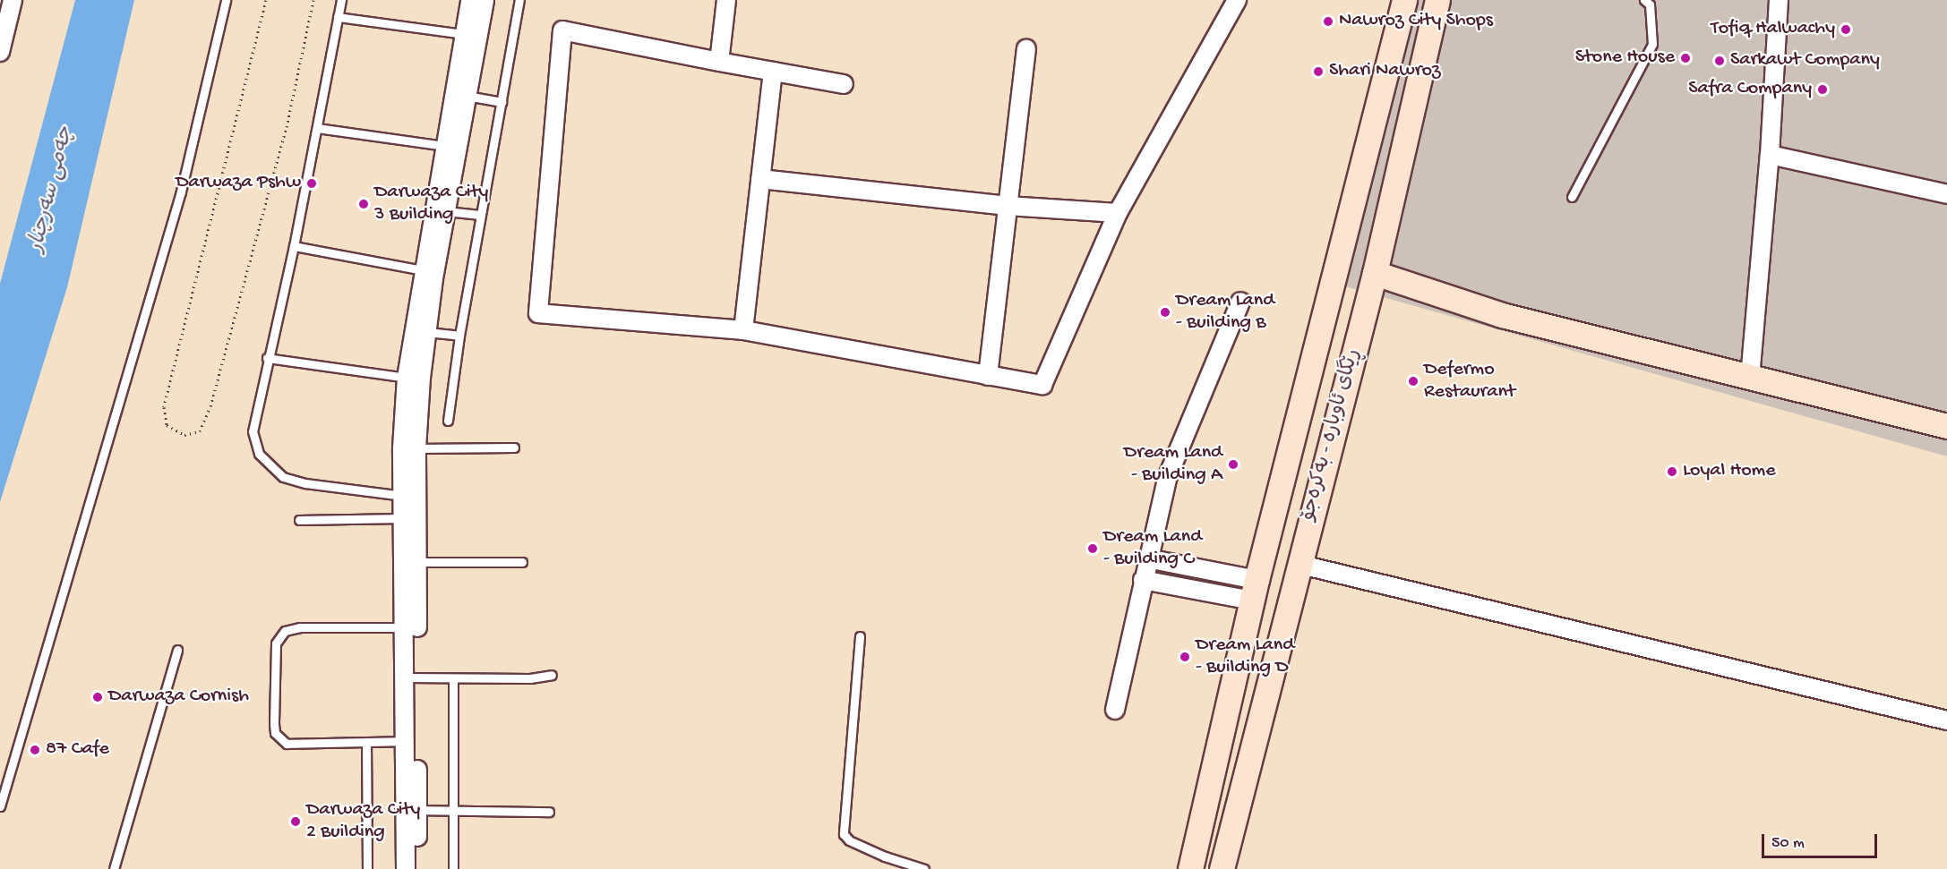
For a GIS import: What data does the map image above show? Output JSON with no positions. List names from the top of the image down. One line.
{"streets":{"main road":["ڕێگای ئاوبارە - بەکرەجۆ"]},"water":["چەمی سەرچنار"],"places":["Nawroz City Shops","Tofiq Halwachy","Stone House","Sarkawt Company","Shari Nawroz","Safra Company","Darwaza Pshw","Darwaza City 3 Building","Dream Land - Building B","Defermo Restaurant","Dream Land - Building A","Loyal Home","Dream Land - Building C","Dream Land - Building D","Darwaza Cornish","87 Cafe","Darwaza City 2 Building"],"scale_bar":"50 m"}
